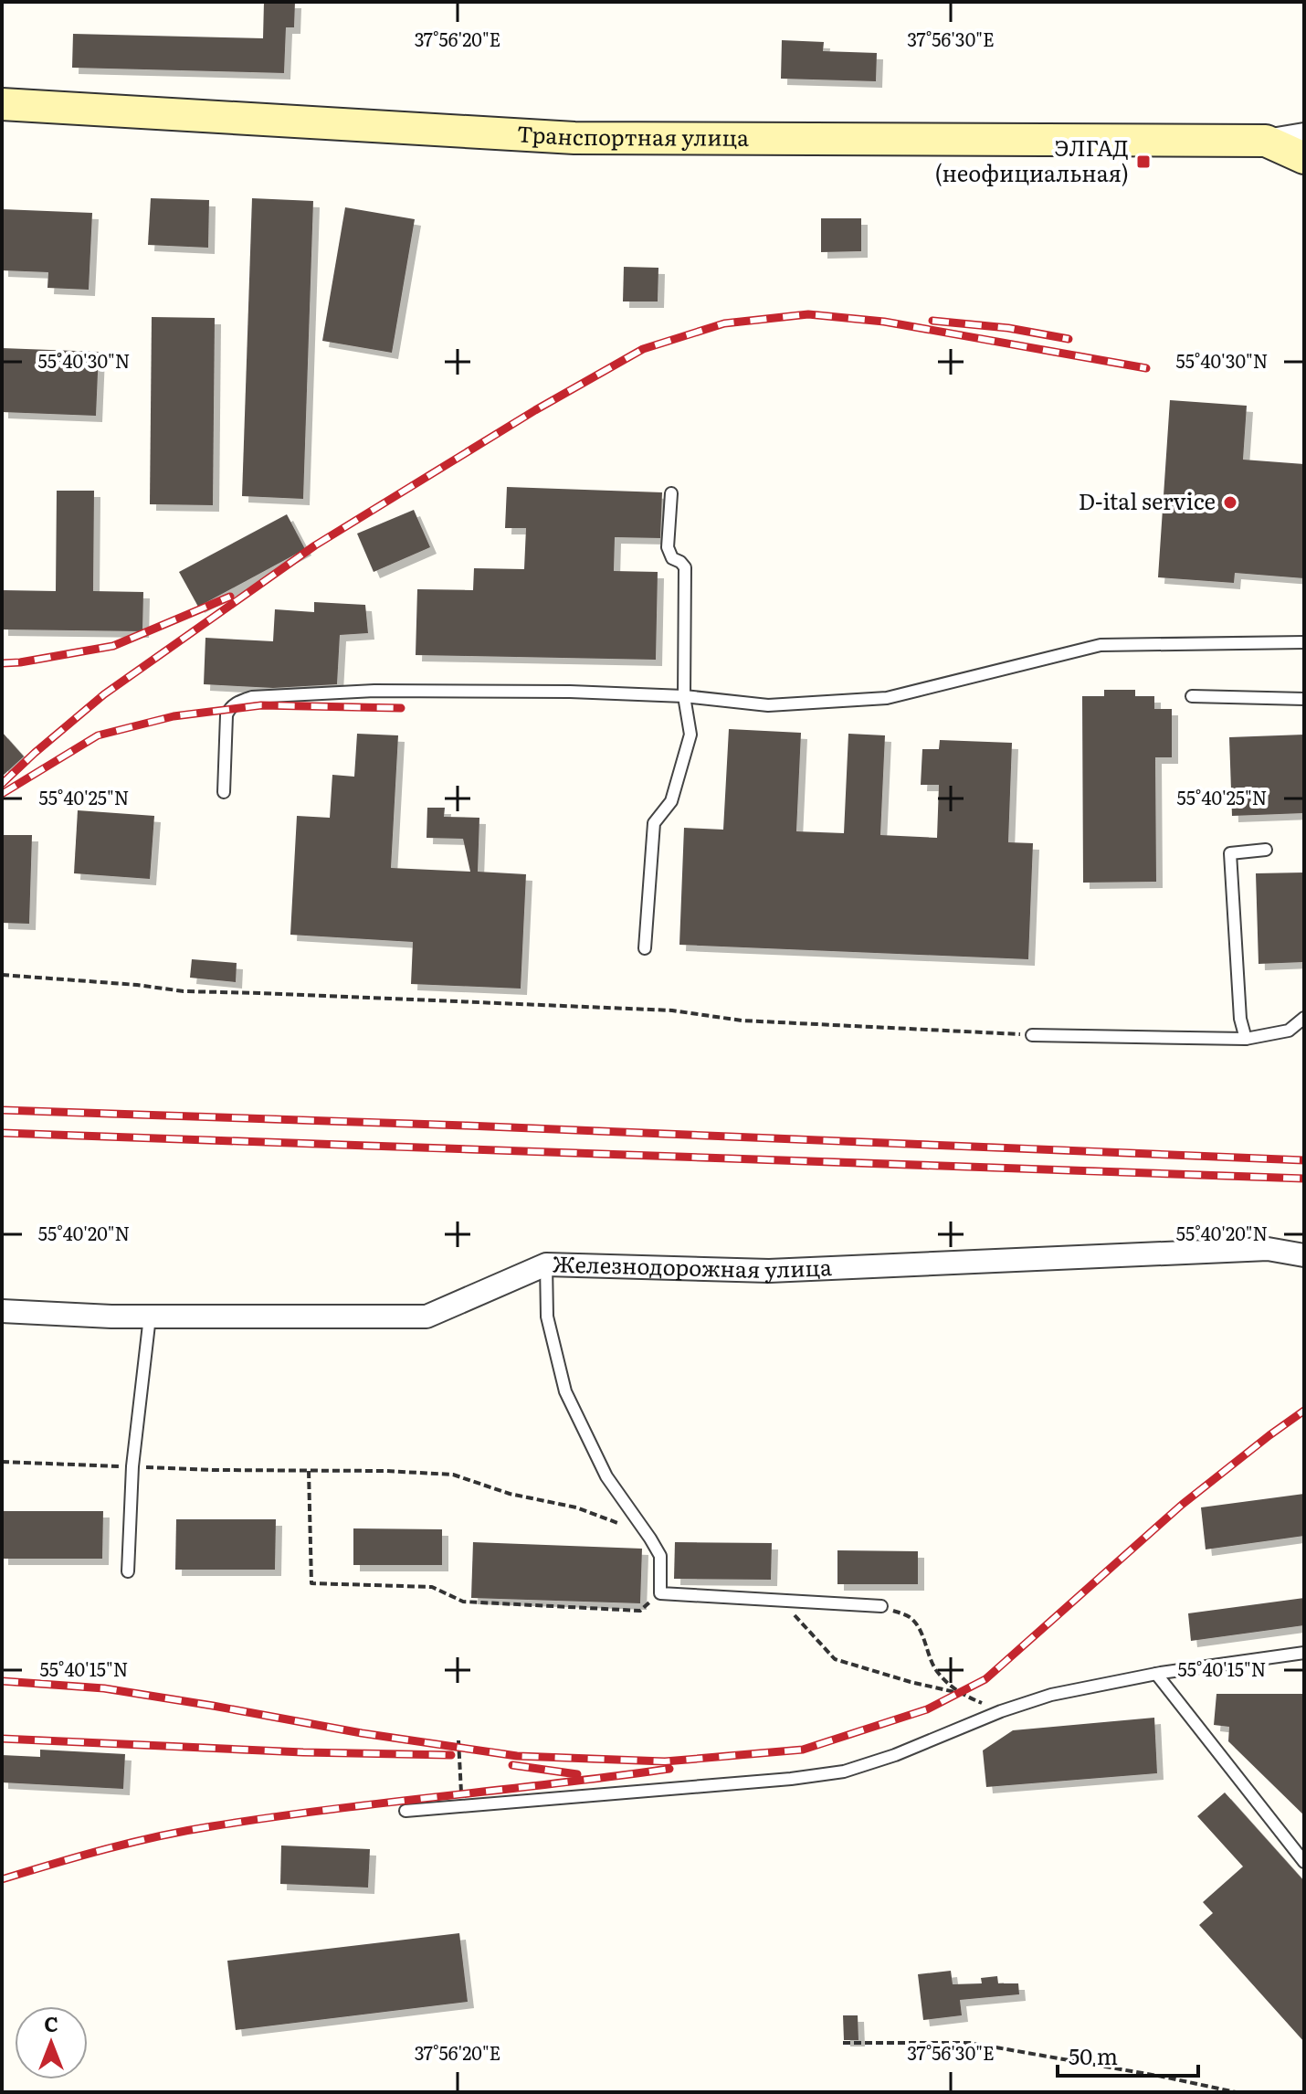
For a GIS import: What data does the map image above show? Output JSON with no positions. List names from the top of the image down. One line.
{"streets":{"street":["Транспортная улица","Железнодорожная улица"]},"places":{"transit":["ЭЛГАД (неофициальная)"],"other":["D-ital service"]},"scale_bar":"50 m","north":"top","coordinates":["37°56'20\"E","37°56'30\"E","55°40'30\"N","55°40'25\"N","55°40'20\"N","55°40'15\"N"]}
